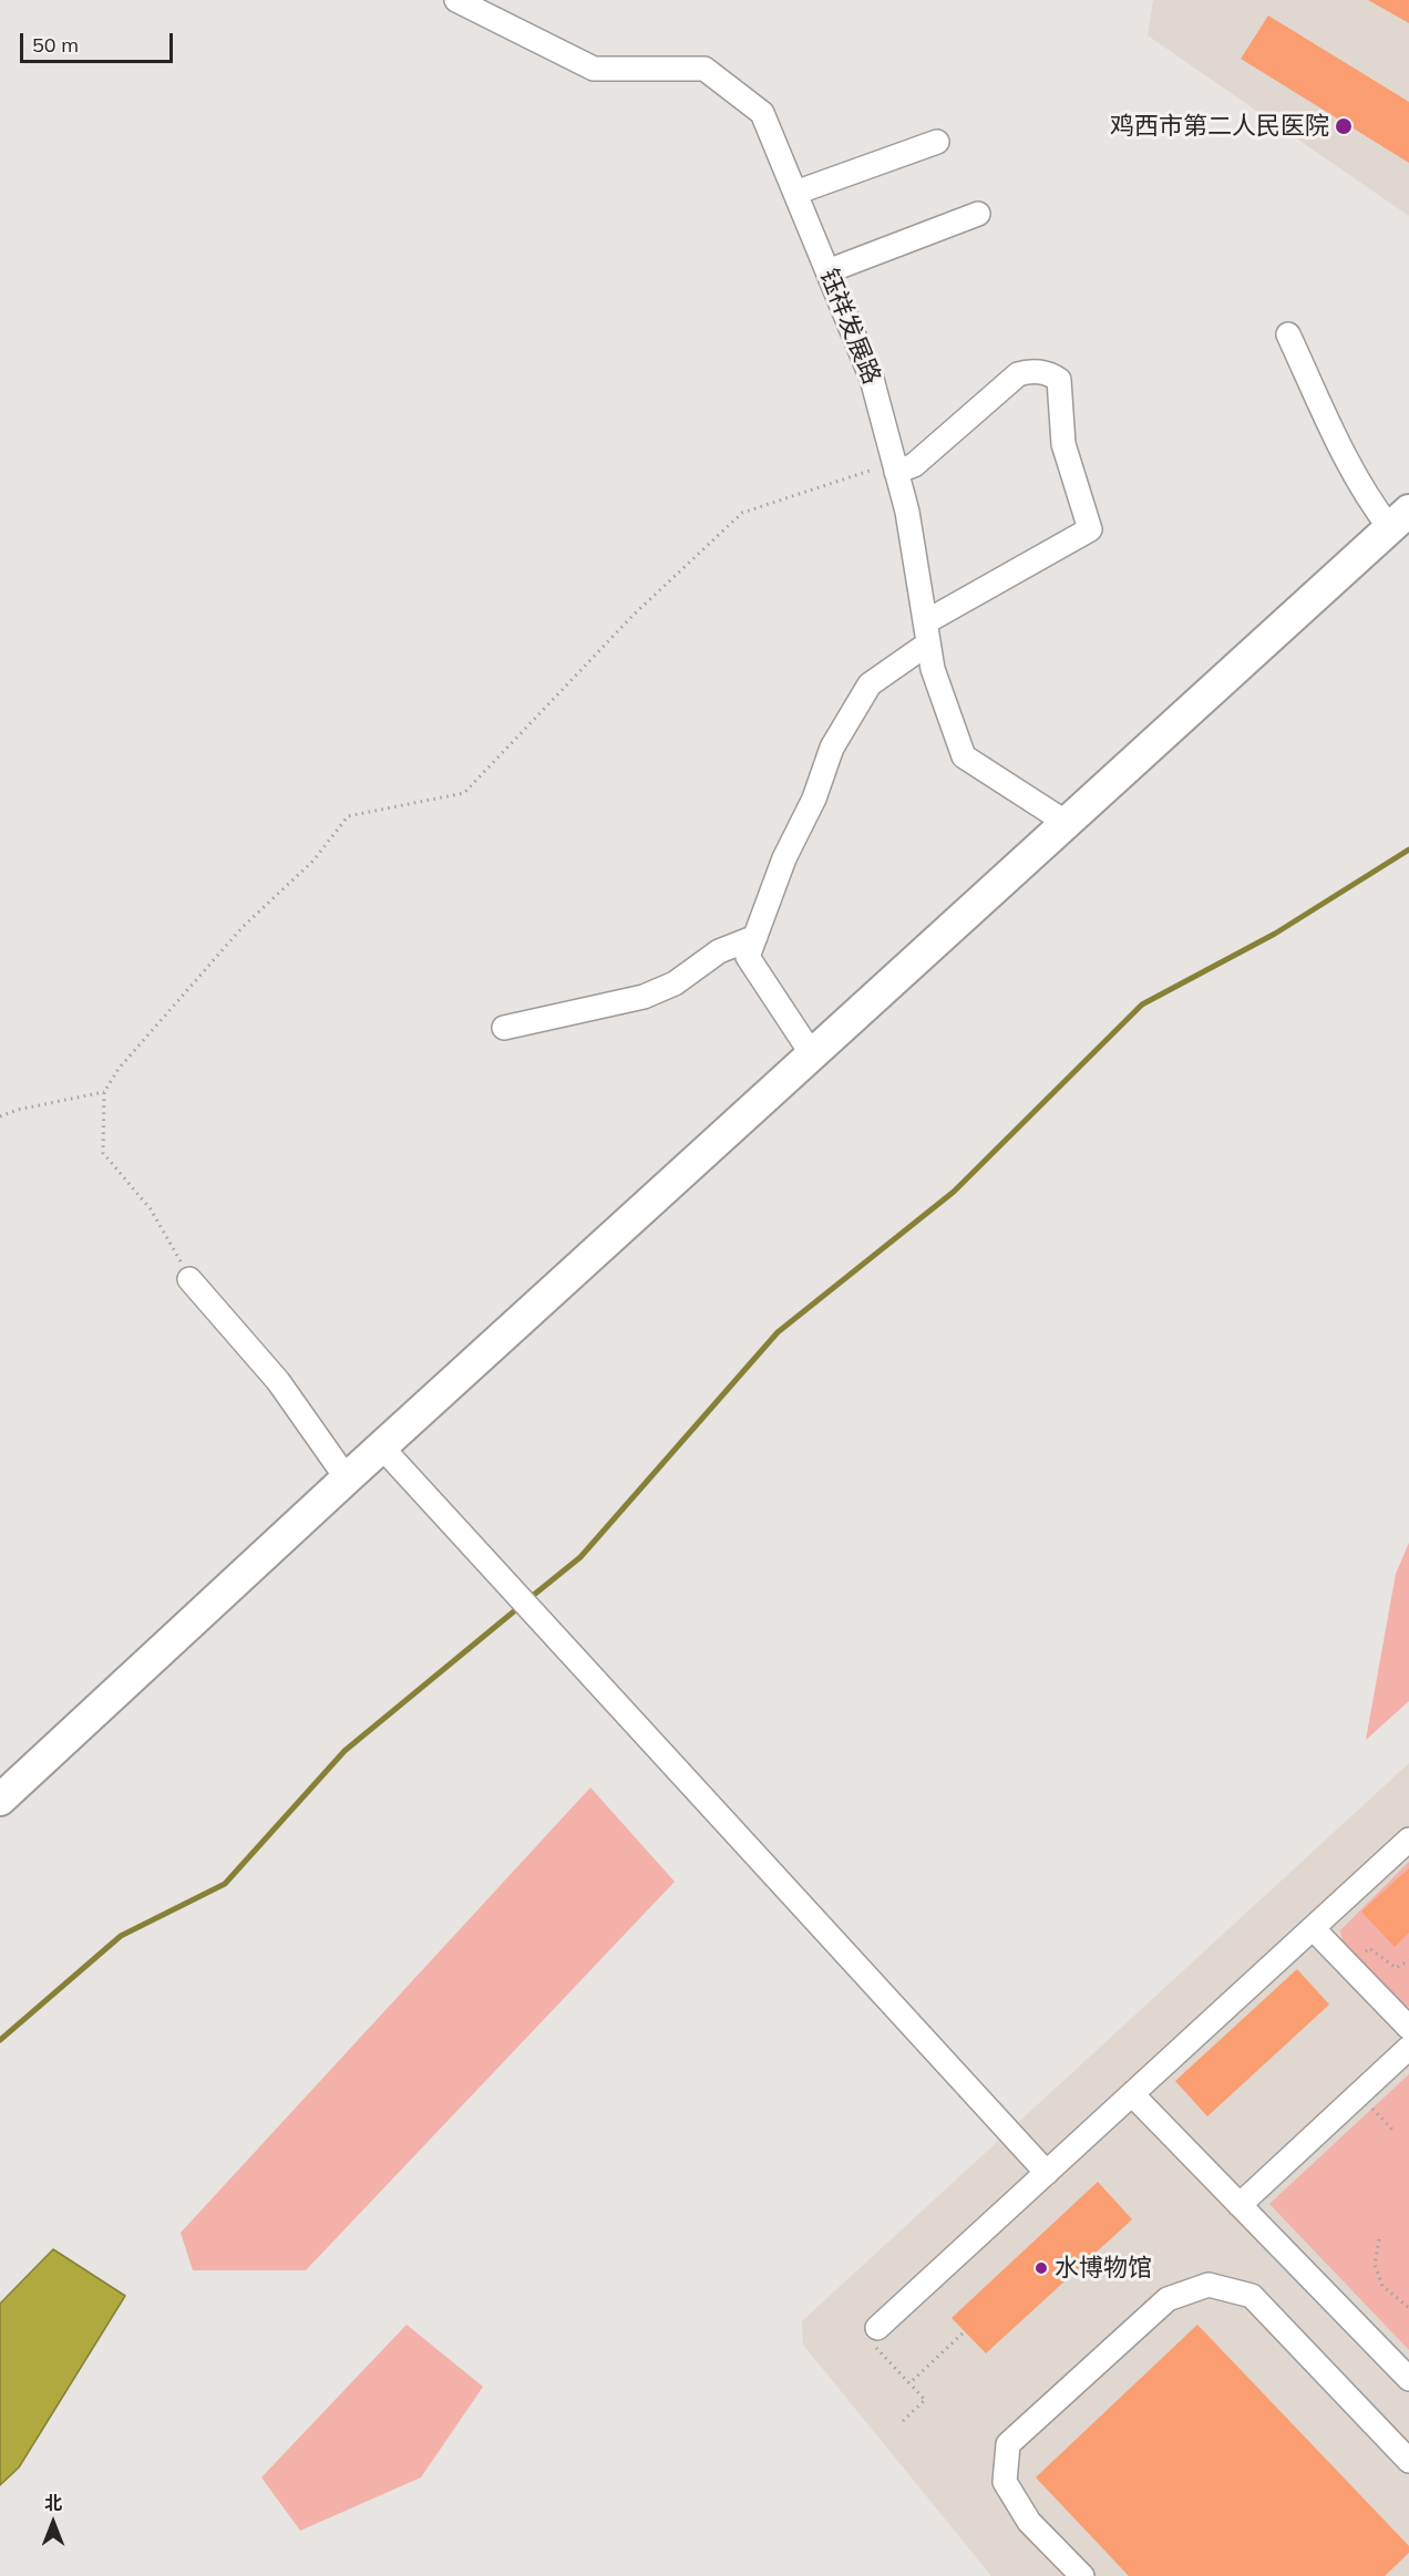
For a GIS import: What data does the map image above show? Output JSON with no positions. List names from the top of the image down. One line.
{"streets":{"street":["钰祥发展路"]},"places":["鸡西市第二人民医院","水博物馆"],"scale_bar":"50 m","north":"top"}
